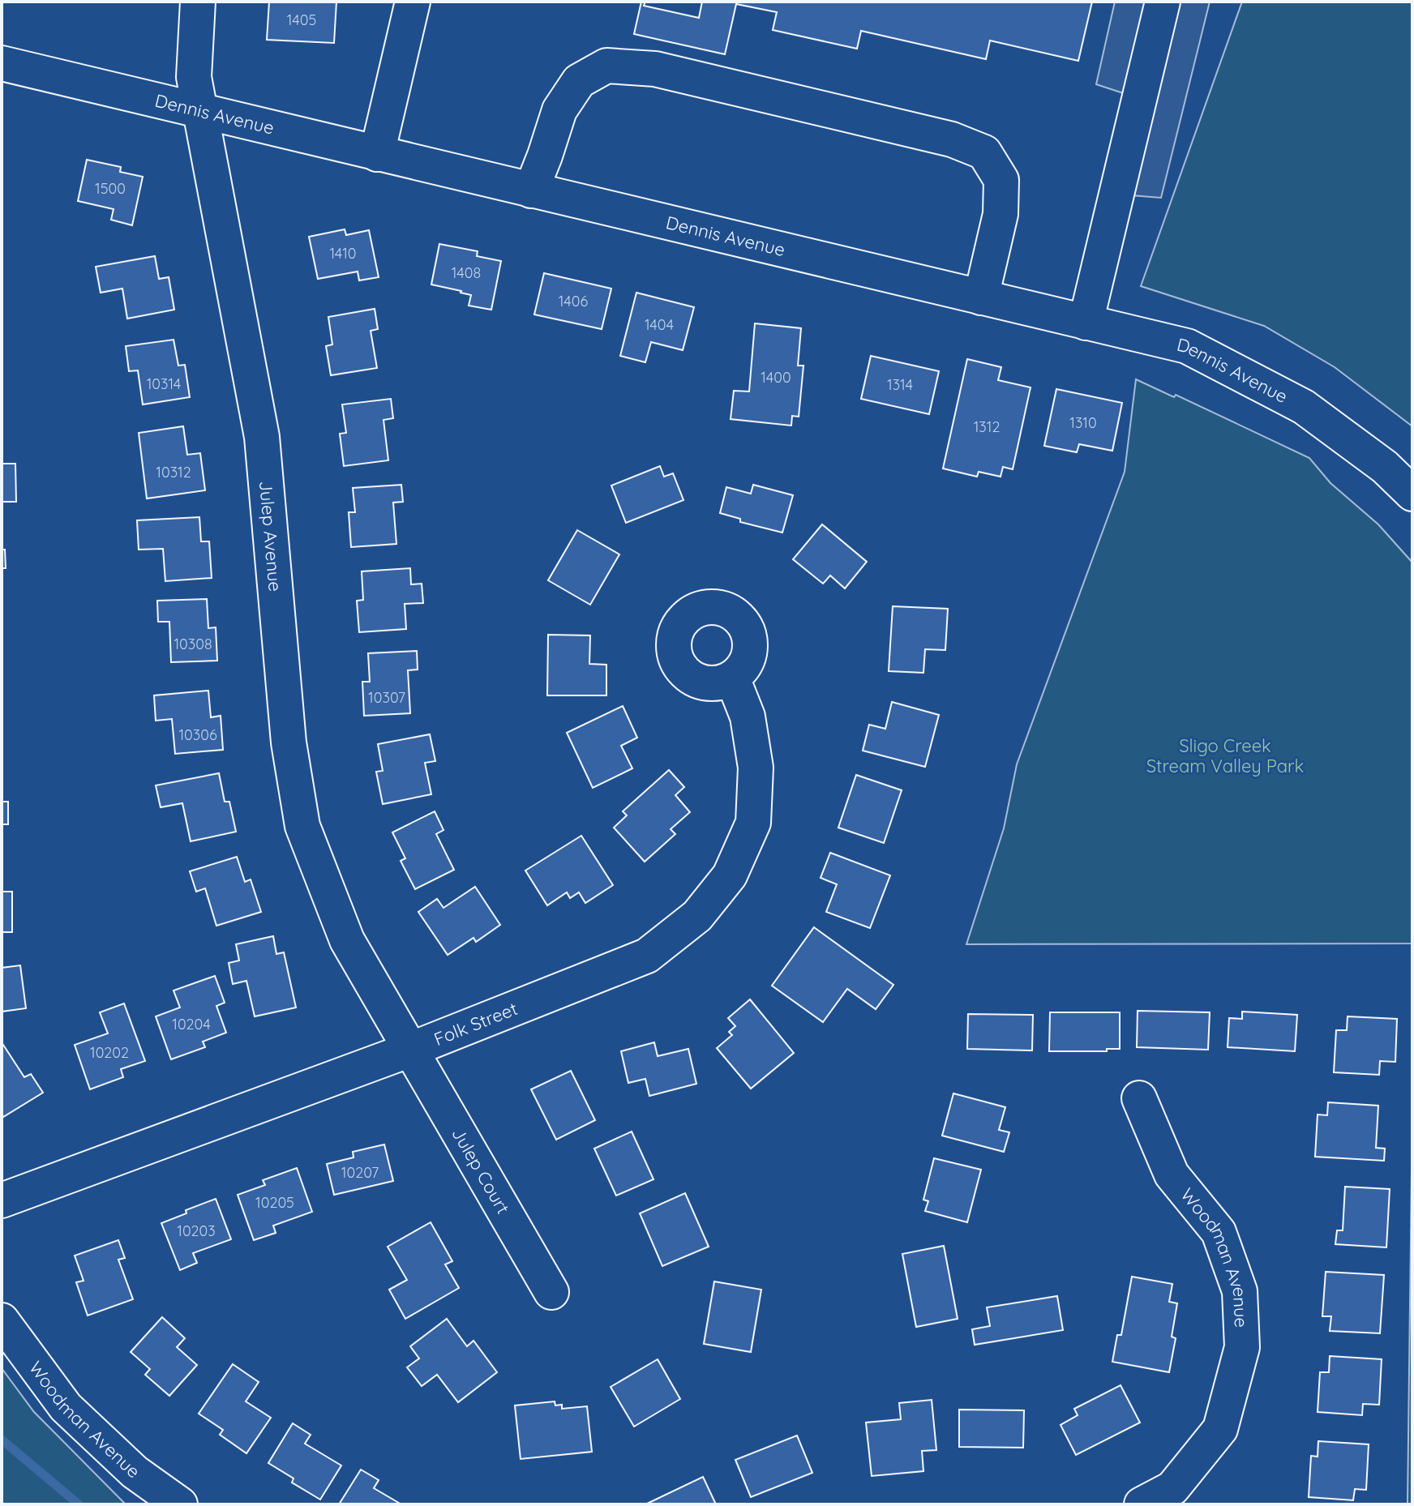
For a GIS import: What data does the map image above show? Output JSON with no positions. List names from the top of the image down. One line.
{"streets":{"street":["Dennis Avenue","Julep Avenue","Folk Street","Julep Court","Woodman Avenue"]},"crossings":[["Dennis Avenue","Julep Avenue"],["Julep Avenue","Folk Street"],["Julep Avenue","Julep Court"],["Folk Street","Julep Court"]],"parks":["Sligo Creek Stream Valley Park"],"house_numbers":["1405","1500","1410","1408","1406","1404","1400","10314","1314","1310","1312","10312","10308","10307","10306","10204","10202","10207","10205","10203"]}
